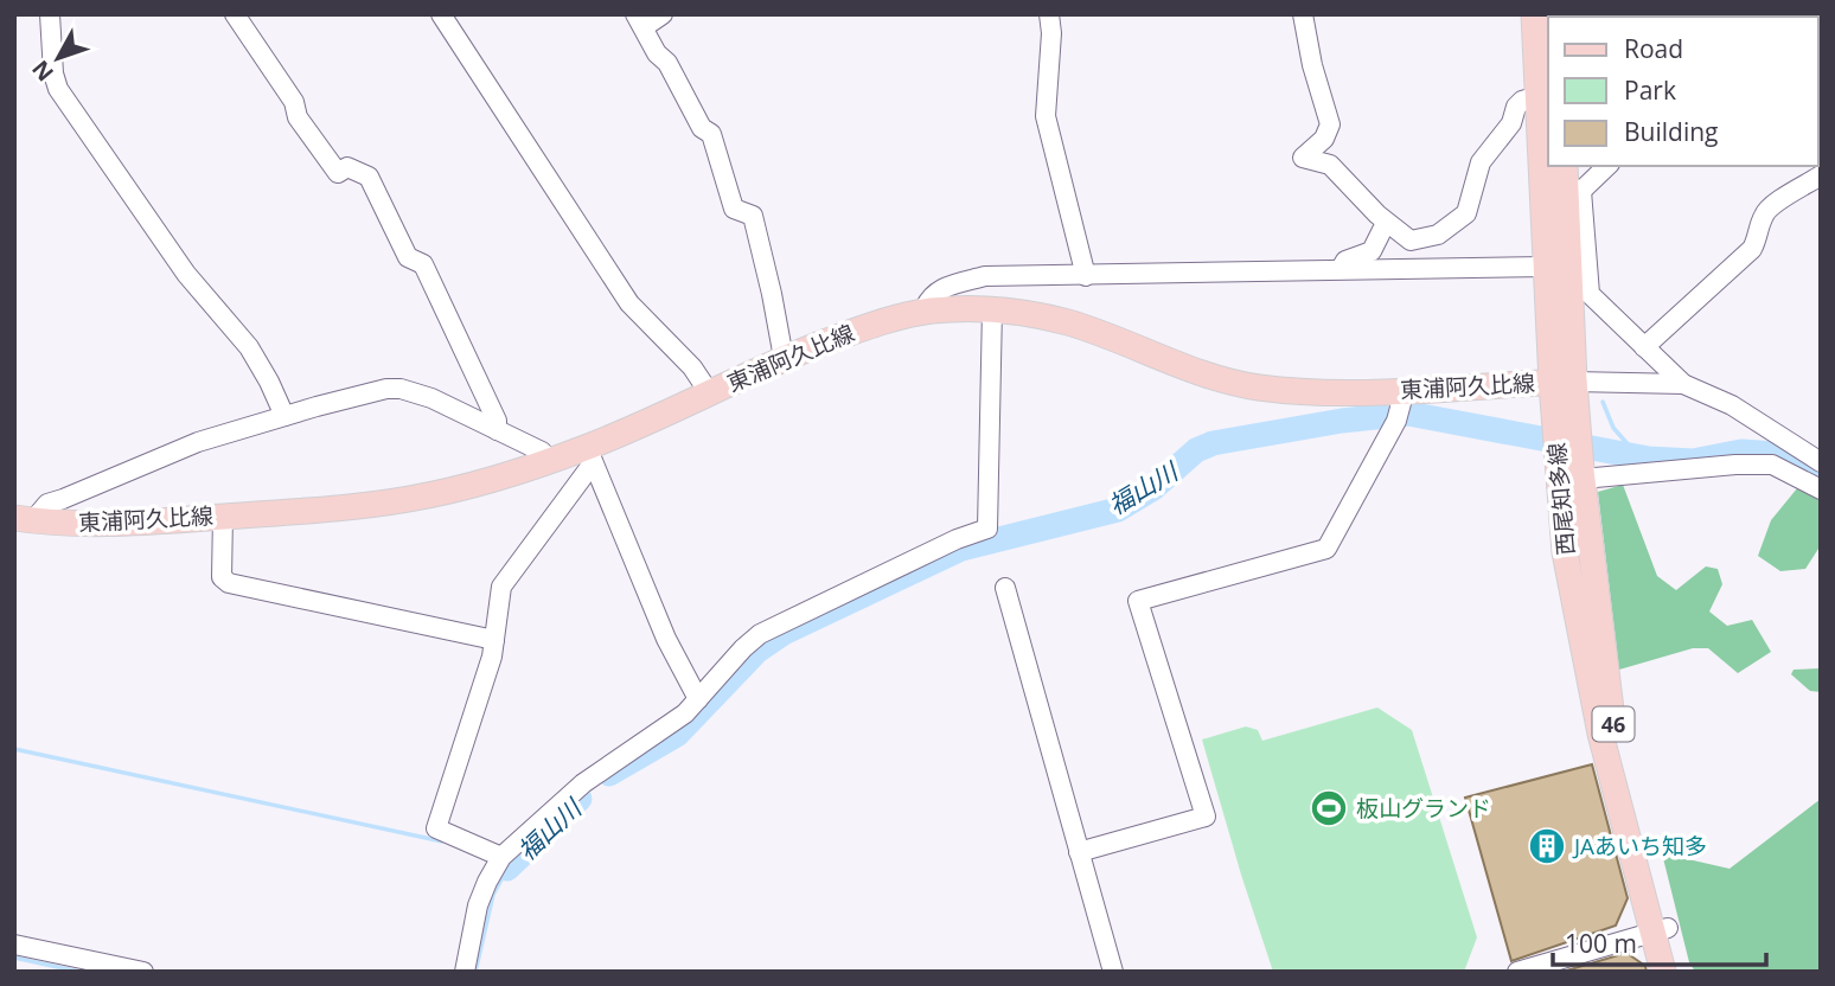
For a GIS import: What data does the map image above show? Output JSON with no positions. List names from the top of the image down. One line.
{"streets":{"main road":["東浦阿久比線","西尾知多線","46"]},"crossings":[["東浦阿久比線","西尾知多線"]],"water":["福山川"],"places":{"sports":["板山グランド"],"building":["JAあいち知多"]},"legend":["Road","Park","Building"],"scale_bar":"100 m","north":"bottom left"}
